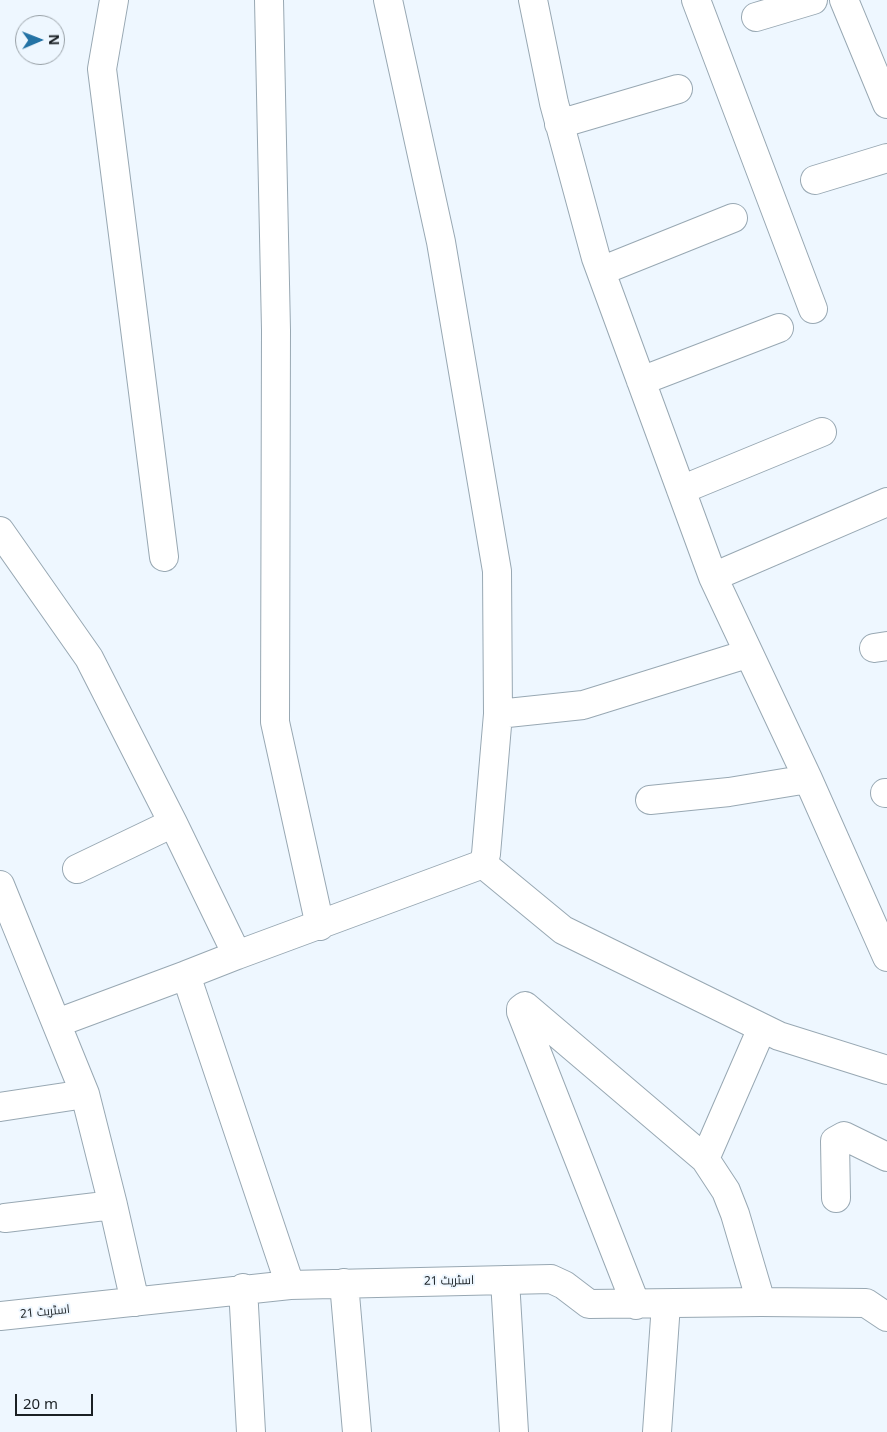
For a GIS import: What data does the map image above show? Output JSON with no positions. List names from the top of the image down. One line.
{"streets":{"street":["اسٹریٹ 21"]},"scale_bar":"20 m","north":"right"}
